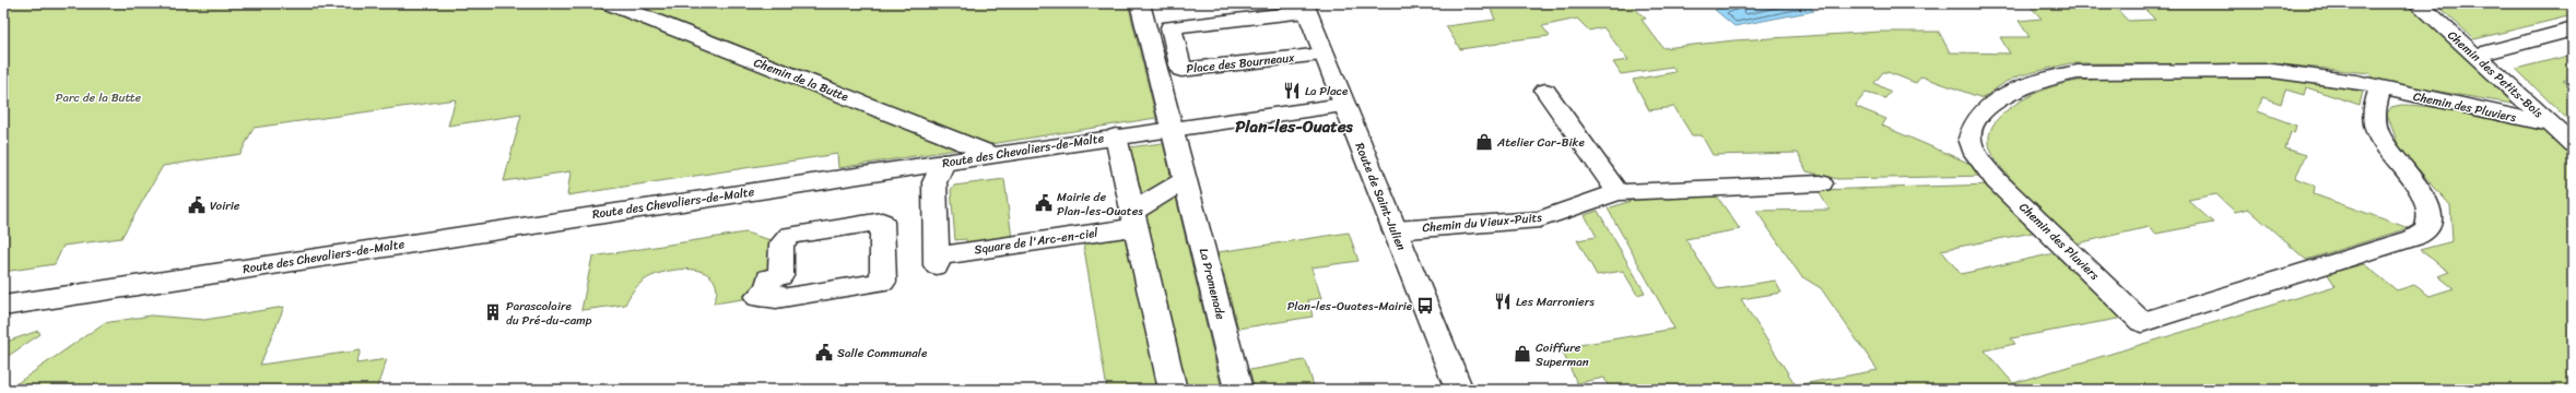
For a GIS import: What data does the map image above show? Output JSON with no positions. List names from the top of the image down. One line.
{"streets":{"street":["Place des Bourneaux","Chemin des Petits-Bois","Chemin de la Butte","Chemin des Pluviers","Route des Chevaliers-de-Malte","Route de Saint-Julien","Chemin du Vieux-Puits","Square de l'Arc-en-ciel","La Promenade"]},"crossings":[["Place des Bourneaux","Route de Saint-Julien"],["Chemin des Petits-Bois","Chemin des Pluviers"],["Chemin de la Butte","Route des Chevaliers-de-Malte"],["Route des Chevaliers-de-Malte","Route de Saint-Julien"],["Route des Chevaliers-de-Malte","Square de l'Arc-en-ciel"],["Route des Chevaliers-de-Malte","La Promenade"],["Route de Saint-Julien","Chemin du Vieux-Puits"]],"districts":["Plan-les-Ouates"],"parks":["Parc de la Butte"],"places":{"restaurant":["La Place","Les Marroniers"],"shop":["Atelier Car-Bike","Coiffure Superman"],"public building":["Mairie de Plan-les-Ouates","Voirie","Salle Communale"],"bus stop":["Plan-les-Ouates-Mairie"],"building":["Parascolaire du Pré-du-camp"]}}
